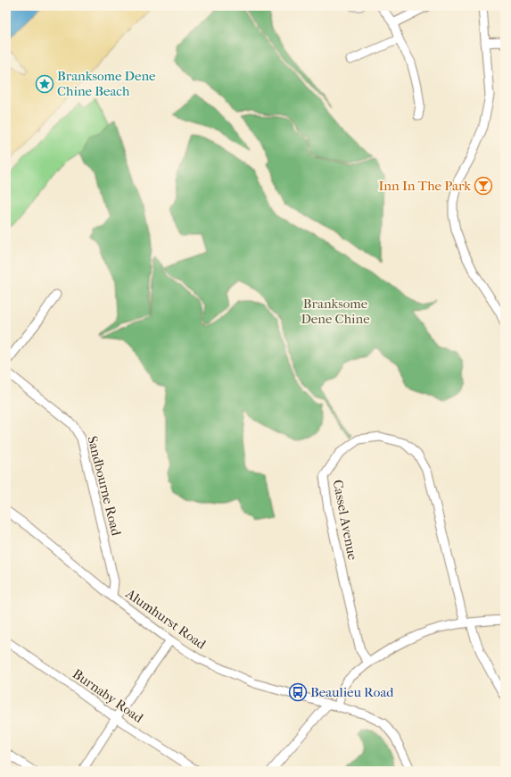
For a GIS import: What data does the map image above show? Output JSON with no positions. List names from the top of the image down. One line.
{"streets":{"street":["Sandbourne Road","Cassel Avenue","Alumhurst Road","Burnaby Road"]},"crossings":[["Sandbourne Road","Alumhurst Road"]],"parks":["Branksome Dene Chine"],"places":{"place":["Branksome Dene Chine Beach"],"bar":["Inn In The Park"],"bus stop":["Beaulieu Road"]}}
